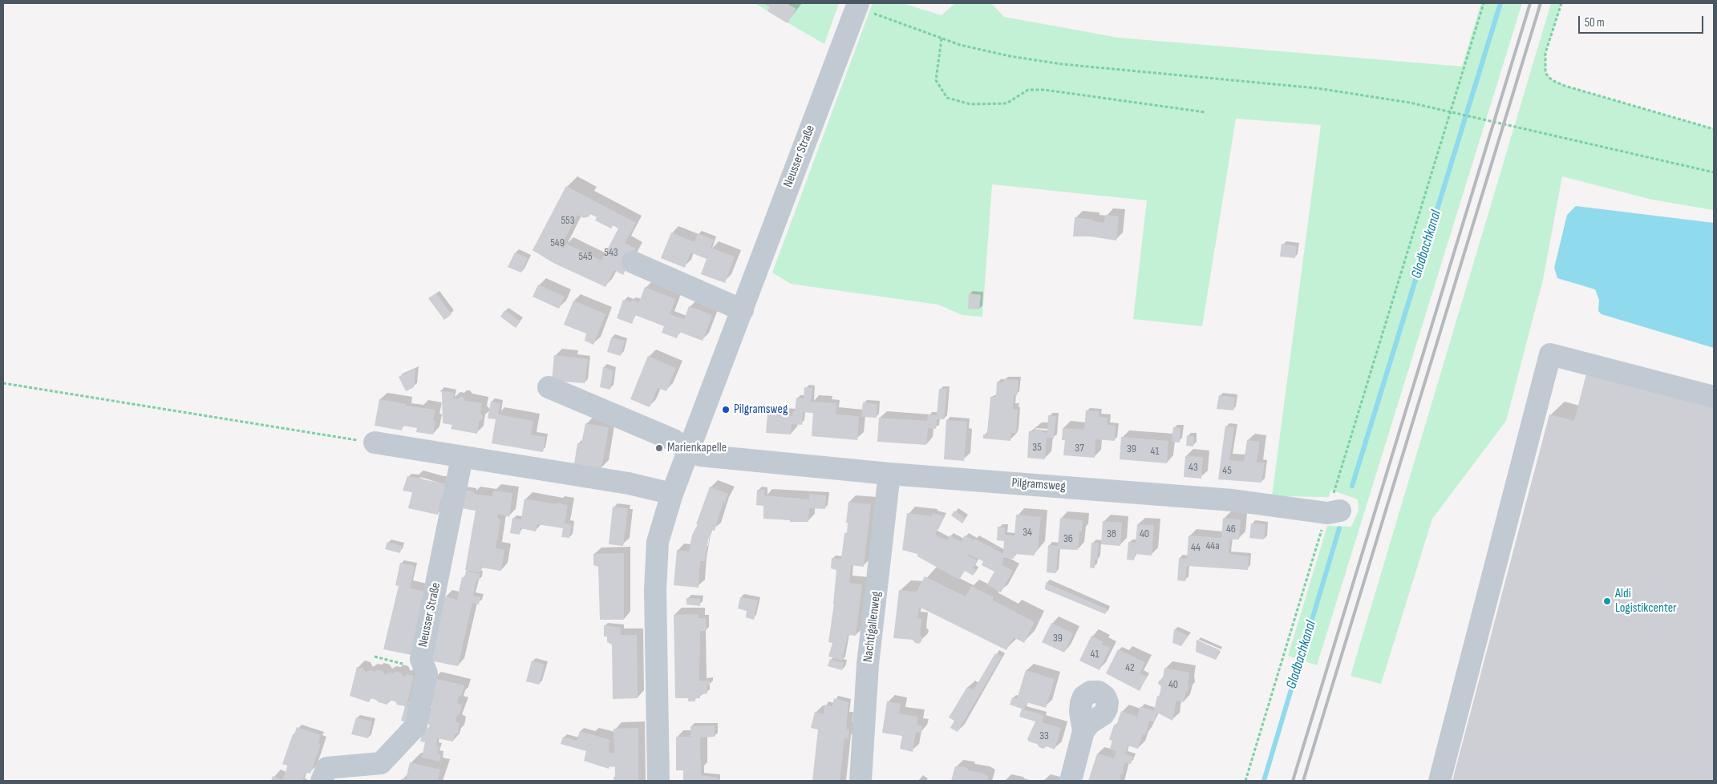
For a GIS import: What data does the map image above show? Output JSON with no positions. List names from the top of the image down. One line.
{"streets":{"street":["Neusser Straße","Pilgramsweg","Nachtigallenweg"]},"crossings":[["Neusser Straße","Pilgramsweg"],["Pilgramsweg","Nachtigallenweg"]],"water":["Gladbachkanal"],"places":["Pilgramsweg","Marienkapelle","Aldi Logistikcenter"],"house_numbers":["553","549","543","545","35","37","39","41","43","45","46","34","38","40","36","44a","44","39","41","42","40","33"],"scale_bar":"50 m"}
